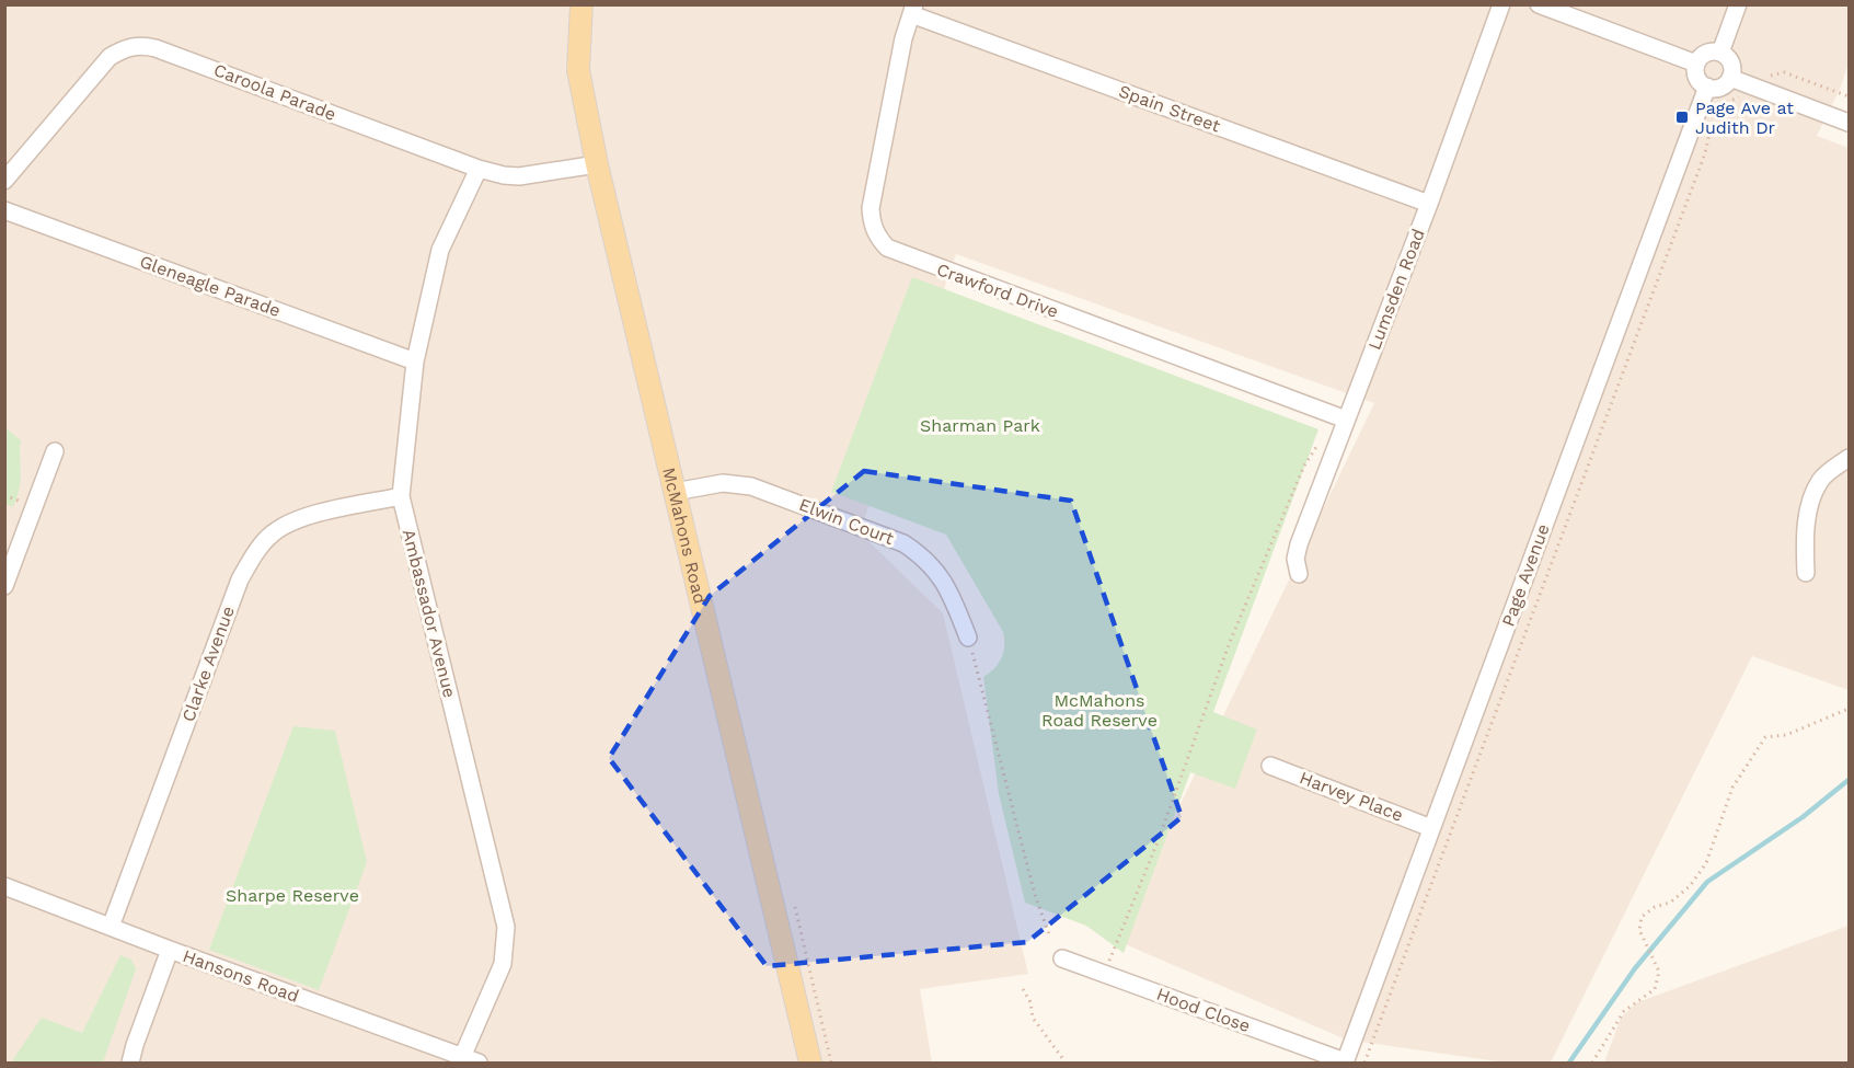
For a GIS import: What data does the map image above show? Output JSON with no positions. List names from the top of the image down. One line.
{"streets":{"main road":["McMahons Road"],"street":["Caroola Parade","Spain Street","Gleneagle Parade","Lumsden Road","Crawford Drive","Elwin Court","Page Avenue","Ambassador Avenue","Clarke Avenue","Harvey Place","Hansons Road","Hood Close"]},"crossings":[["Caroola Parade","McMahons Road"],["Caroola Parade","Ambassador Avenue"],["Spain Street","Lumsden Road"],["Spain Street","Crawford Drive"],["Gleneagle Parade","Ambassador Avenue"],["Lumsden Road","Crawford Drive"],["Elwin Court","McMahons Road"],["Page Avenue","Harvey Place"],["Page Avenue","Hood Close"],["Ambassador Avenue","Clarke Avenue"],["Ambassador Avenue","Hansons Road"],["Clarke Avenue","Hansons Road"]],"parks":["Sharman Park","McMahons Road Reserve","Sharpe Reserve"],"places":{"transit":["Page Ave at Judith Dr"]}}
